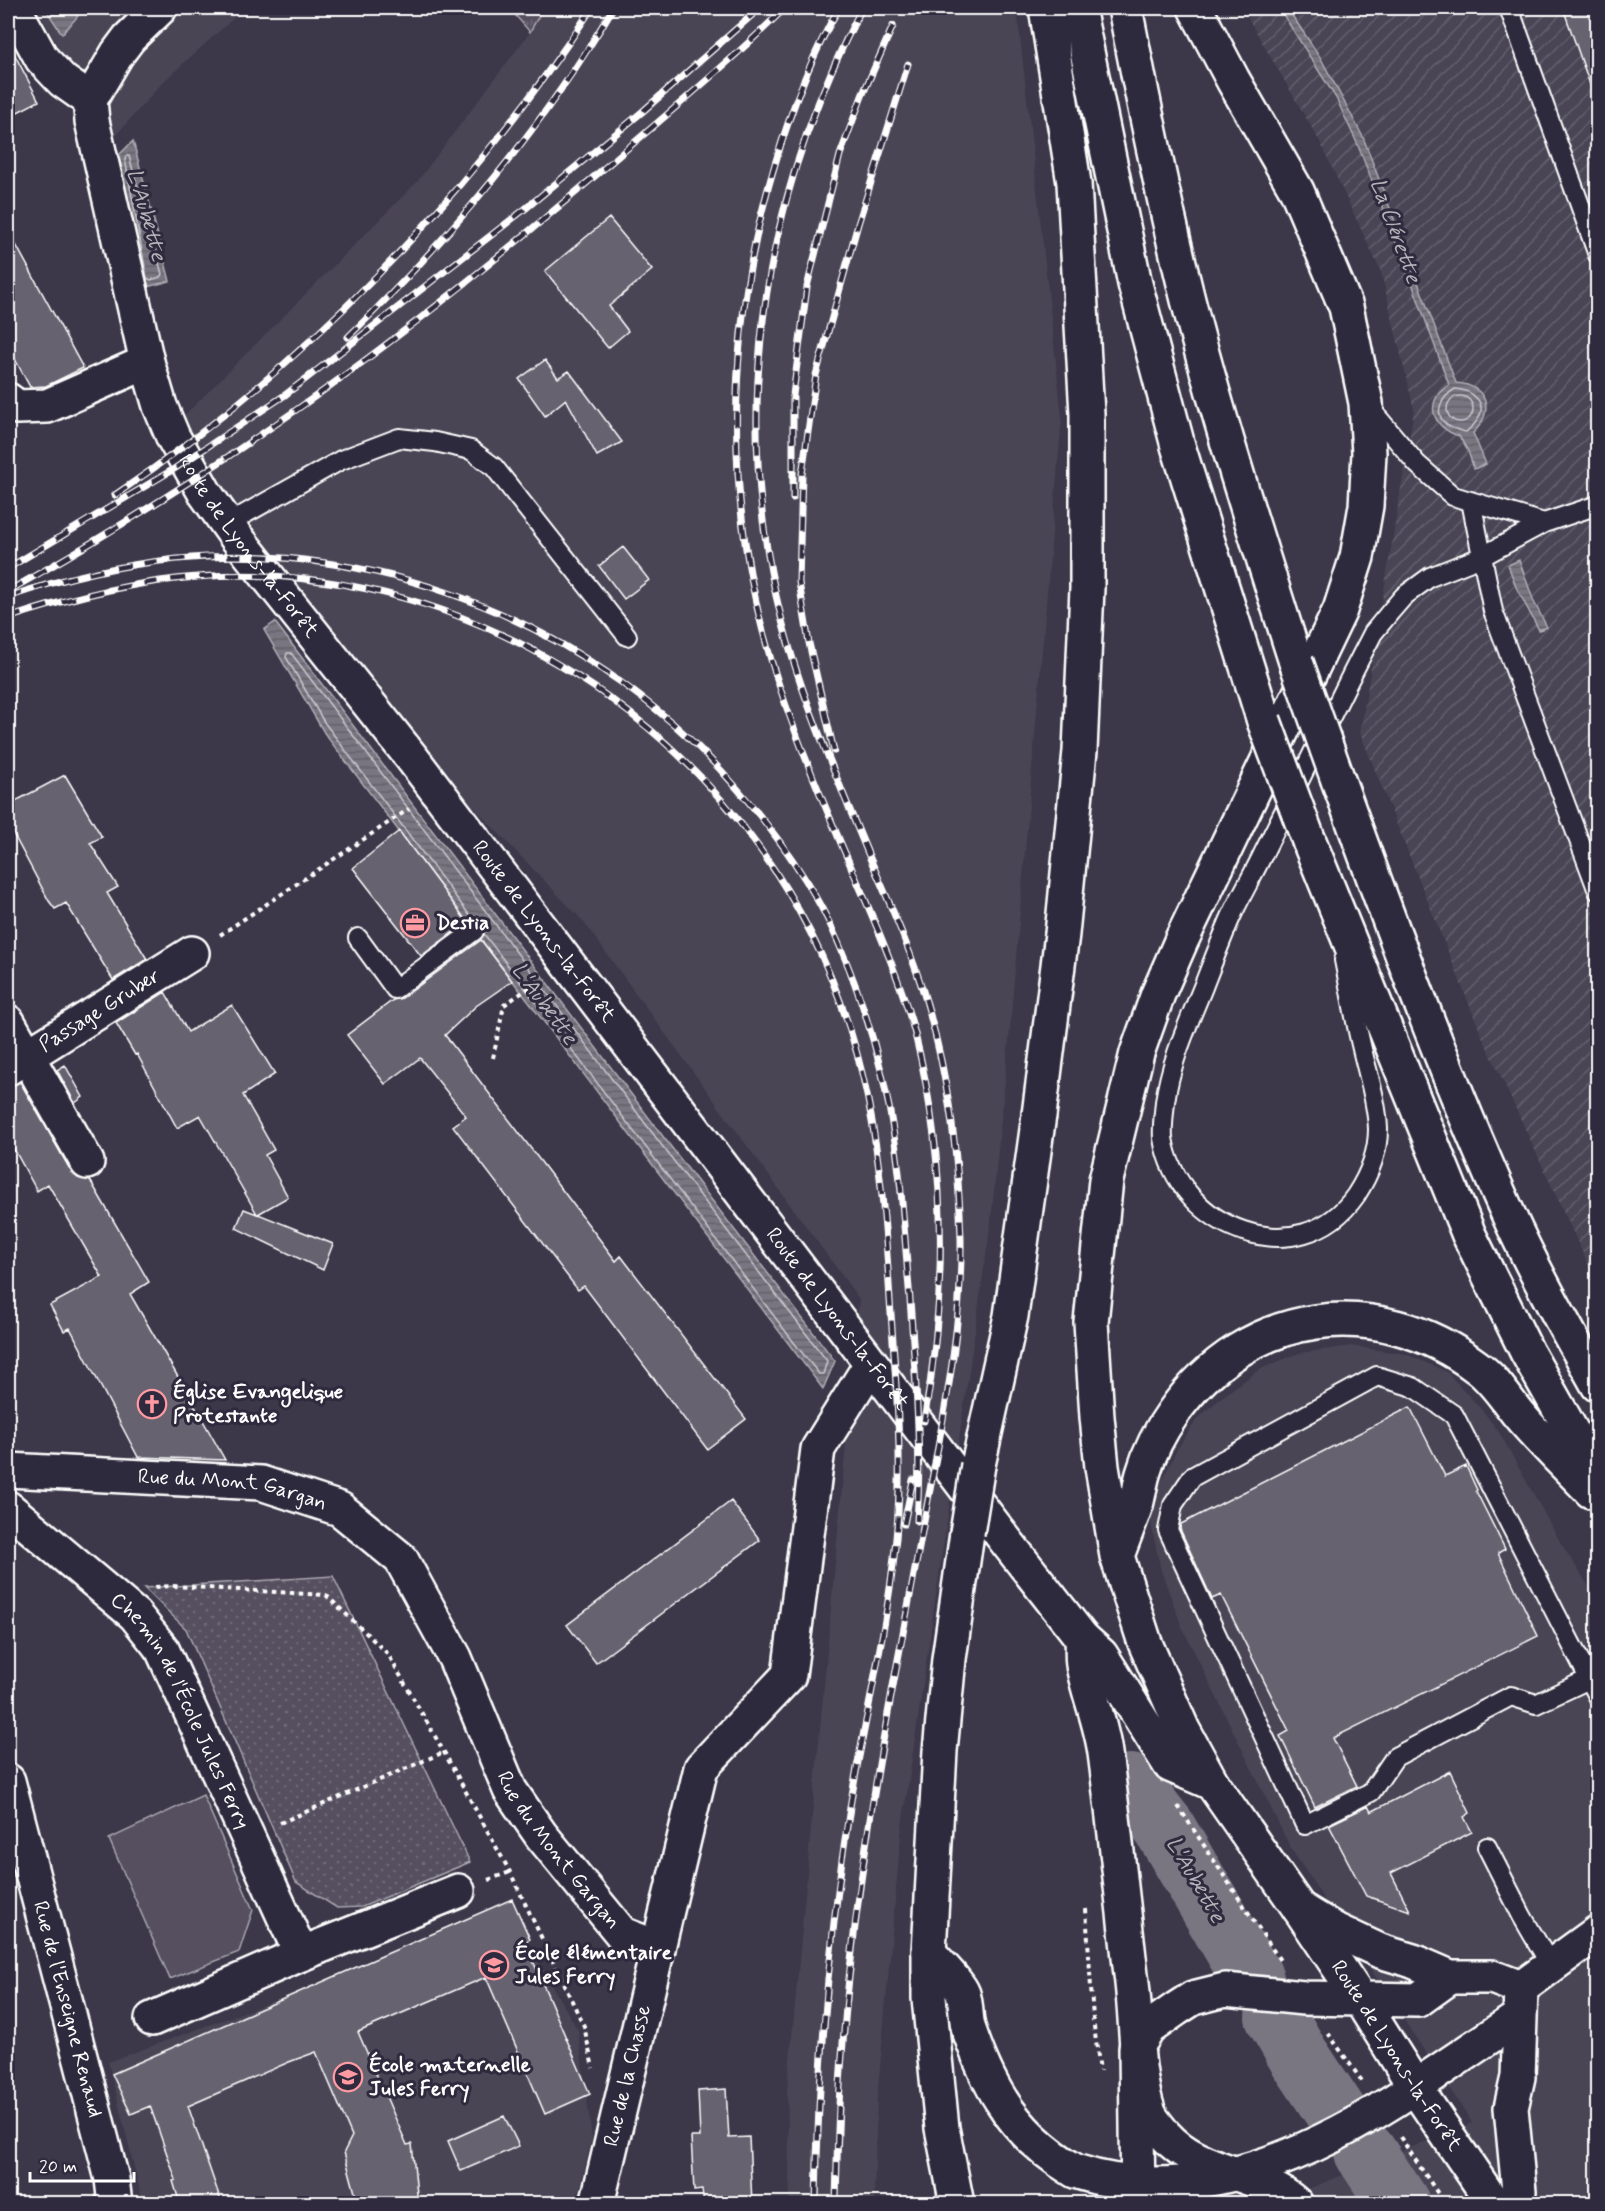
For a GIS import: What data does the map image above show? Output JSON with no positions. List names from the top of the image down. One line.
{"streets":{"main road":["Route de Lyons-la-Forêt","Passage Gruber","Rue du Mont Gargan","Chemin de l'École Jules Ferry","Rue de l'Enseigne Renaud","Rue de la Chasse"]},"crossings":[["Rue du Mont Gargan","Rue de la Chasse"]],"water":["L'Aubette","La Clérette"],"places":{"office":["Destia"],"church":["Église Evangelique Protestante"],"school or university":["École élémentaire Jules Ferry","École maternelle Jules Ferry"]},"scale_bar":"20 m"}
